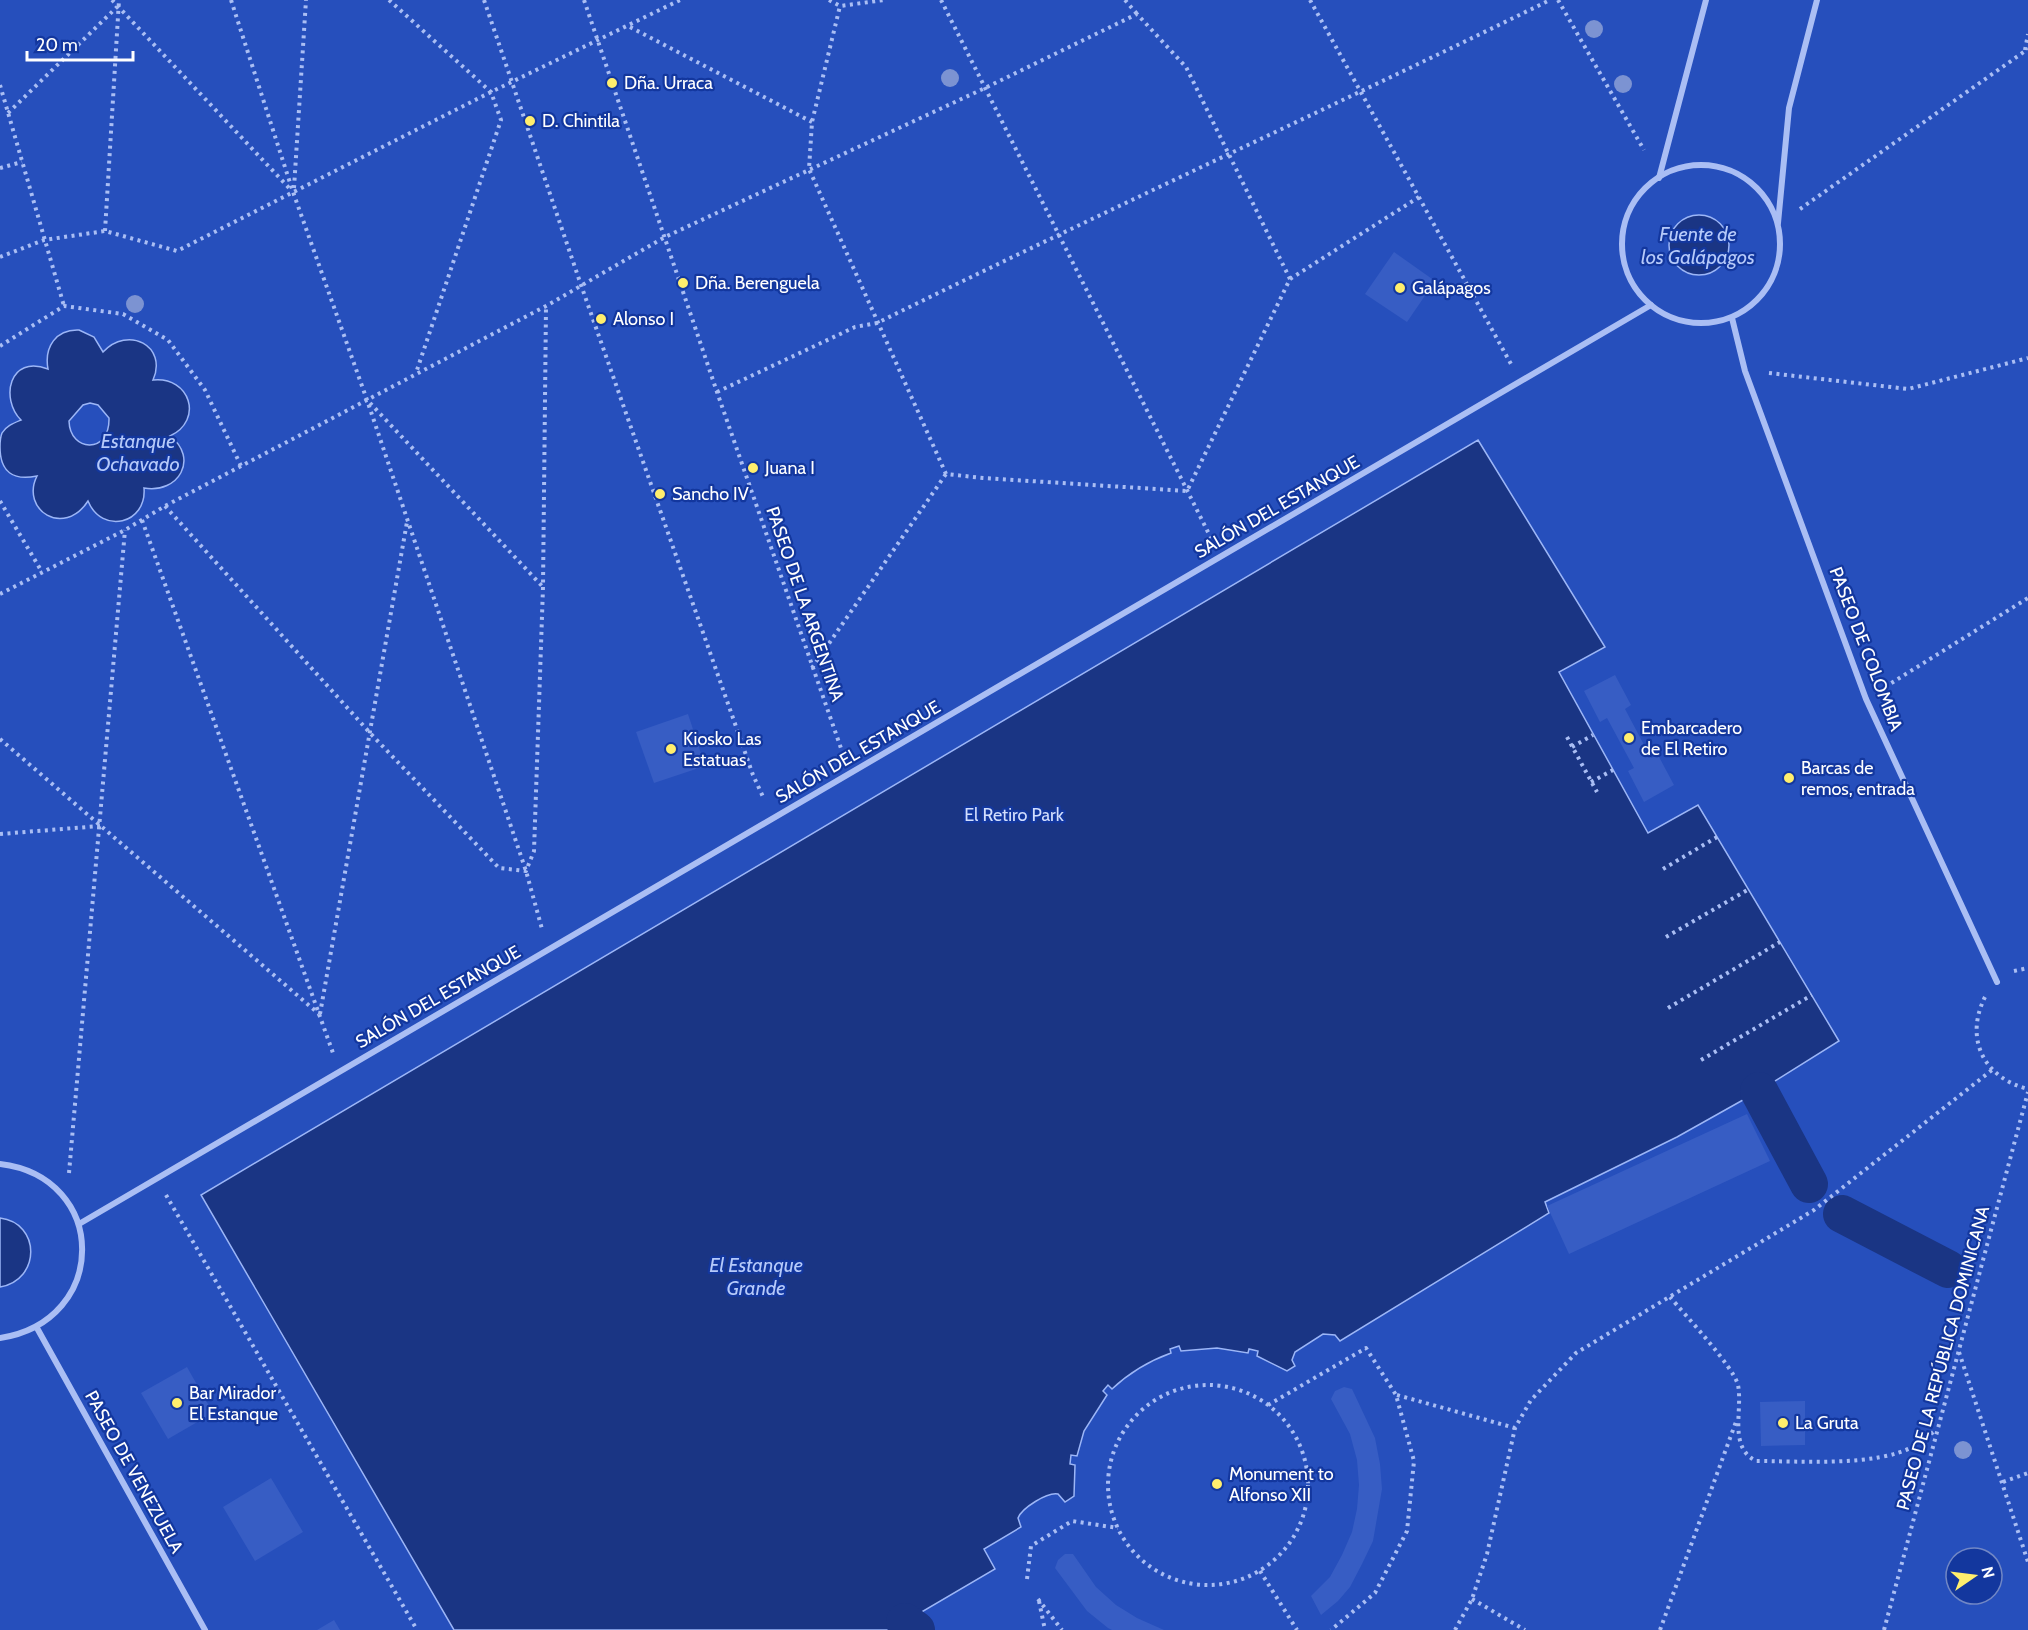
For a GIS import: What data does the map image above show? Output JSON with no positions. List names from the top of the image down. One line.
{"streets":{"street":["SALÓN DEL ESTANQUE","PASEO DE COLOMBIA","PASEO DE VENEZUELA"],"path":["PASEO DE LA ARGENTINA","PASEO DE LA REPÚBLICA DOMINICANA"]},"crossings":[["SALÓN DEL ESTANQUE","PASEO DE LA ARGENTINA"],["SALÓN DEL ESTANQUE","PASEO DE COLOMBIA"]],"water":["Fuente de los Galápagos","Estanque Ochavado","El Estanque Grande"],"parks":["El Retiro Park"],"places":["Dña. Urraca","D. Chintila","Dña. Berenguela","Galápagos","Alonso I","Juana I","Sancho IV","Embarcadero de El Retiro","Kiosko Las Estatuas","Barcas de remos, entrada","Bar Mirador El Estanque","La Gruta","Monument to Alfonso XII"],"scale_bar":"20 m","north":"right"}
